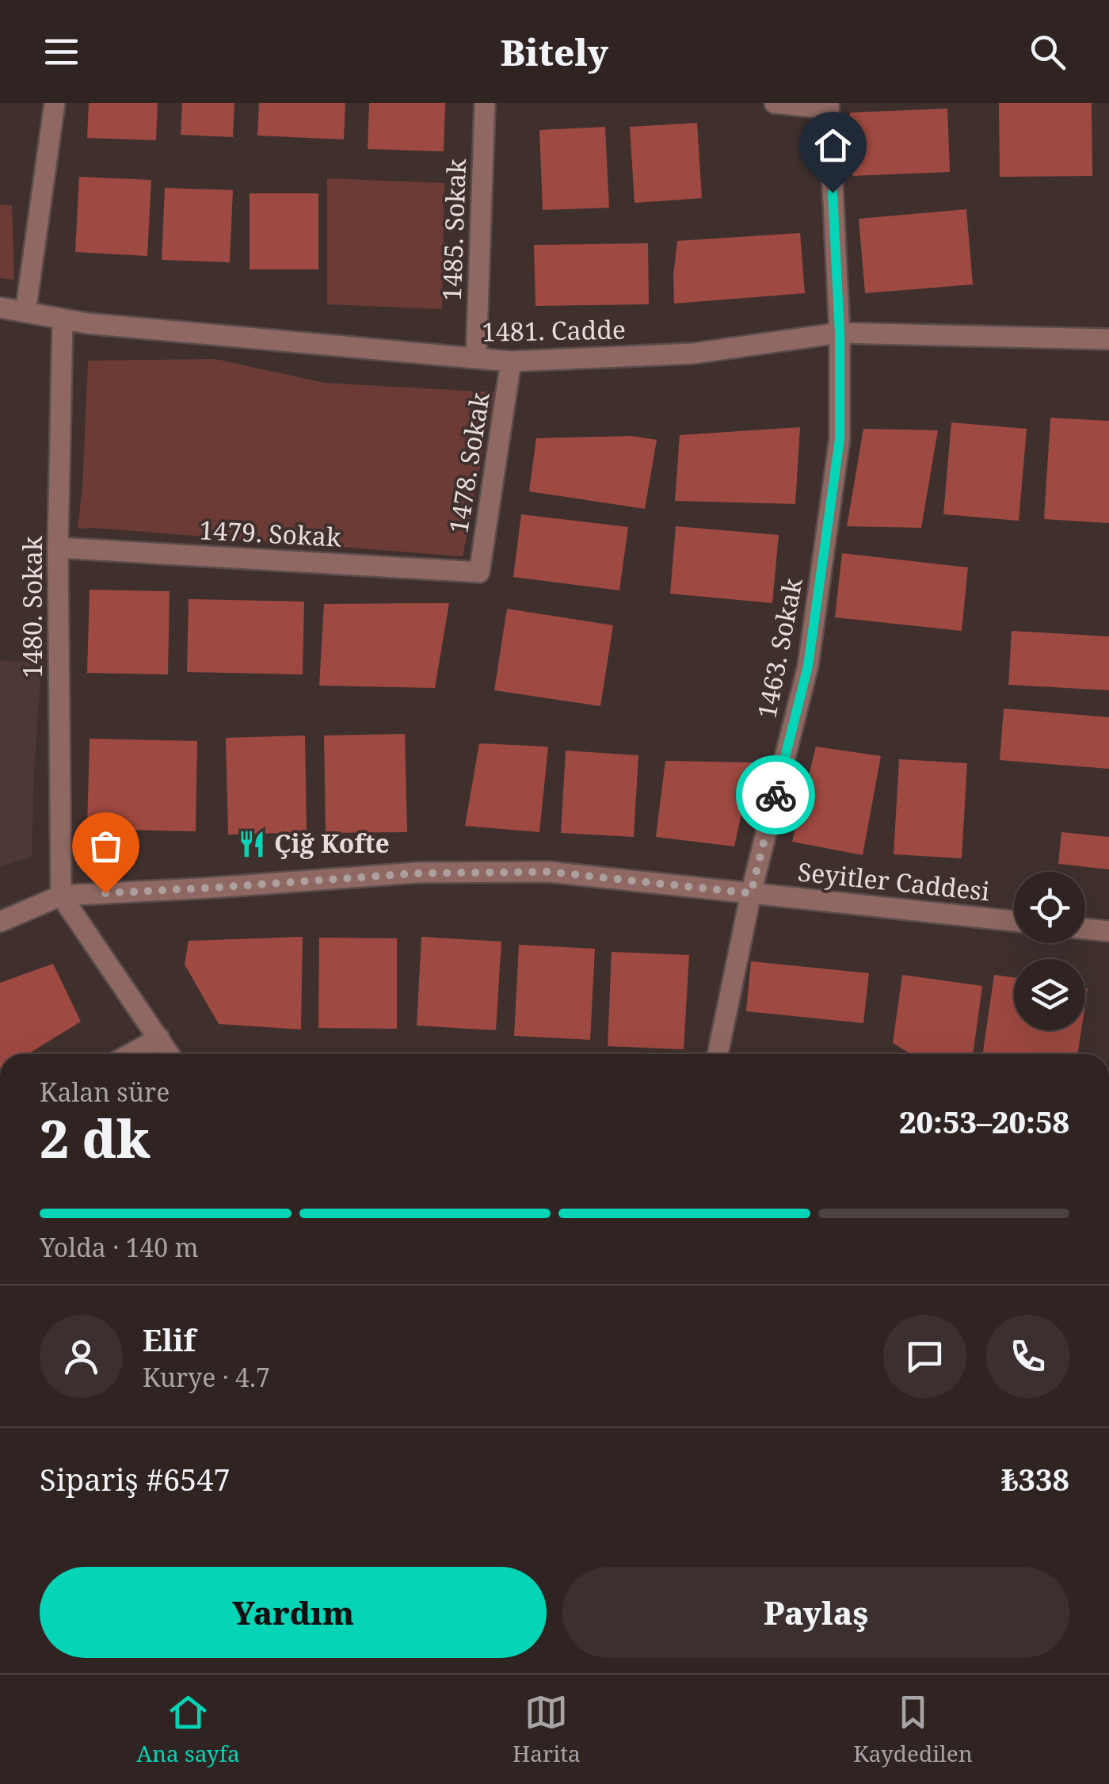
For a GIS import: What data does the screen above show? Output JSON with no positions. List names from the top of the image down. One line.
{"streets":{"street":["1485. Sokak","1481. Cadde","1478. Sokak","1479. Sokak","1480. Sokak","1463. Sokak","Seyitler Caddesi"]},"crossings":[["1485. Sokak","1481. Cadde"],["1481. Cadde","1478. Sokak"],["1481. Cadde","1480. Sokak"],["1481. Cadde","1463. Sokak"],["1478. Sokak","1479. Sokak"],["1479. Sokak","1480. Sokak"],["1480. Sokak","Seyitler Caddesi"],["1463. Sokak","Seyitler Caddesi"]],"places":{"restaurant":["Çiğ Kofte"]},"page":{"header":"Bitely","heading":["2 dk","Kalan süre","20:53–20:58"],"panel":["Elif","Kurye · 4.7","Sipariş #6547","₺338"],"bar":"Yolda · 140 m","buttons":["Yardım","Paylaş"],"tabs":["Ana sayfa","Harita","Kaydedilen"]}}
